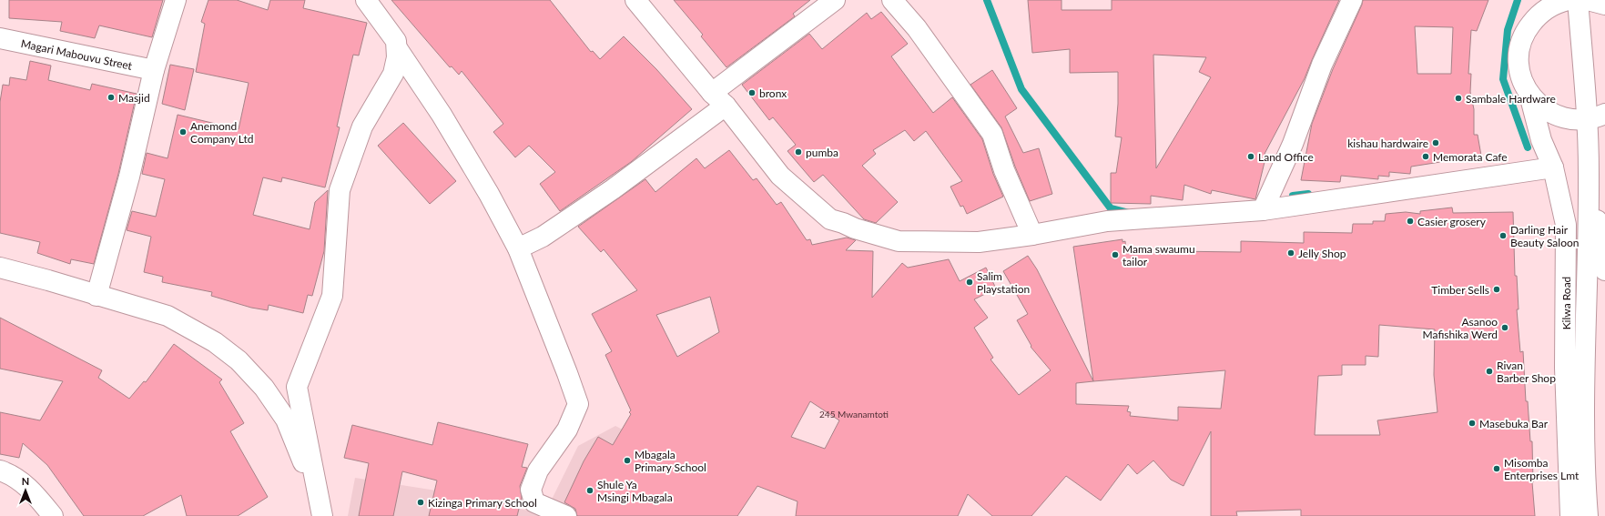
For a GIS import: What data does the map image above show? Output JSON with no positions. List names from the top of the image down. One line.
{"streets":{"main road":["Magari Mabouvu Street","Kilwa Road"]},"places":["bronx","Masjid","Sambale Hardware","Anemond Company Ltd","kishau hardwaire","pumba","Land Office","Memorata Cafe","Casier grosery","Darling Hair Beauty Saloon","Jelly Shop","Mama swaumu tailor","Salim Playstation","Timber Sells","Asanoo Mafishika Werd","Rivan Barber Shop","Masebuka Bar","Mbagala Primary School","Misomba Enterprises Lmt","Shule Ya Msingi Mbagala","Kizinga Primary School"],"house_numbers":["245 Mwanamtoti"],"north":"top"}
